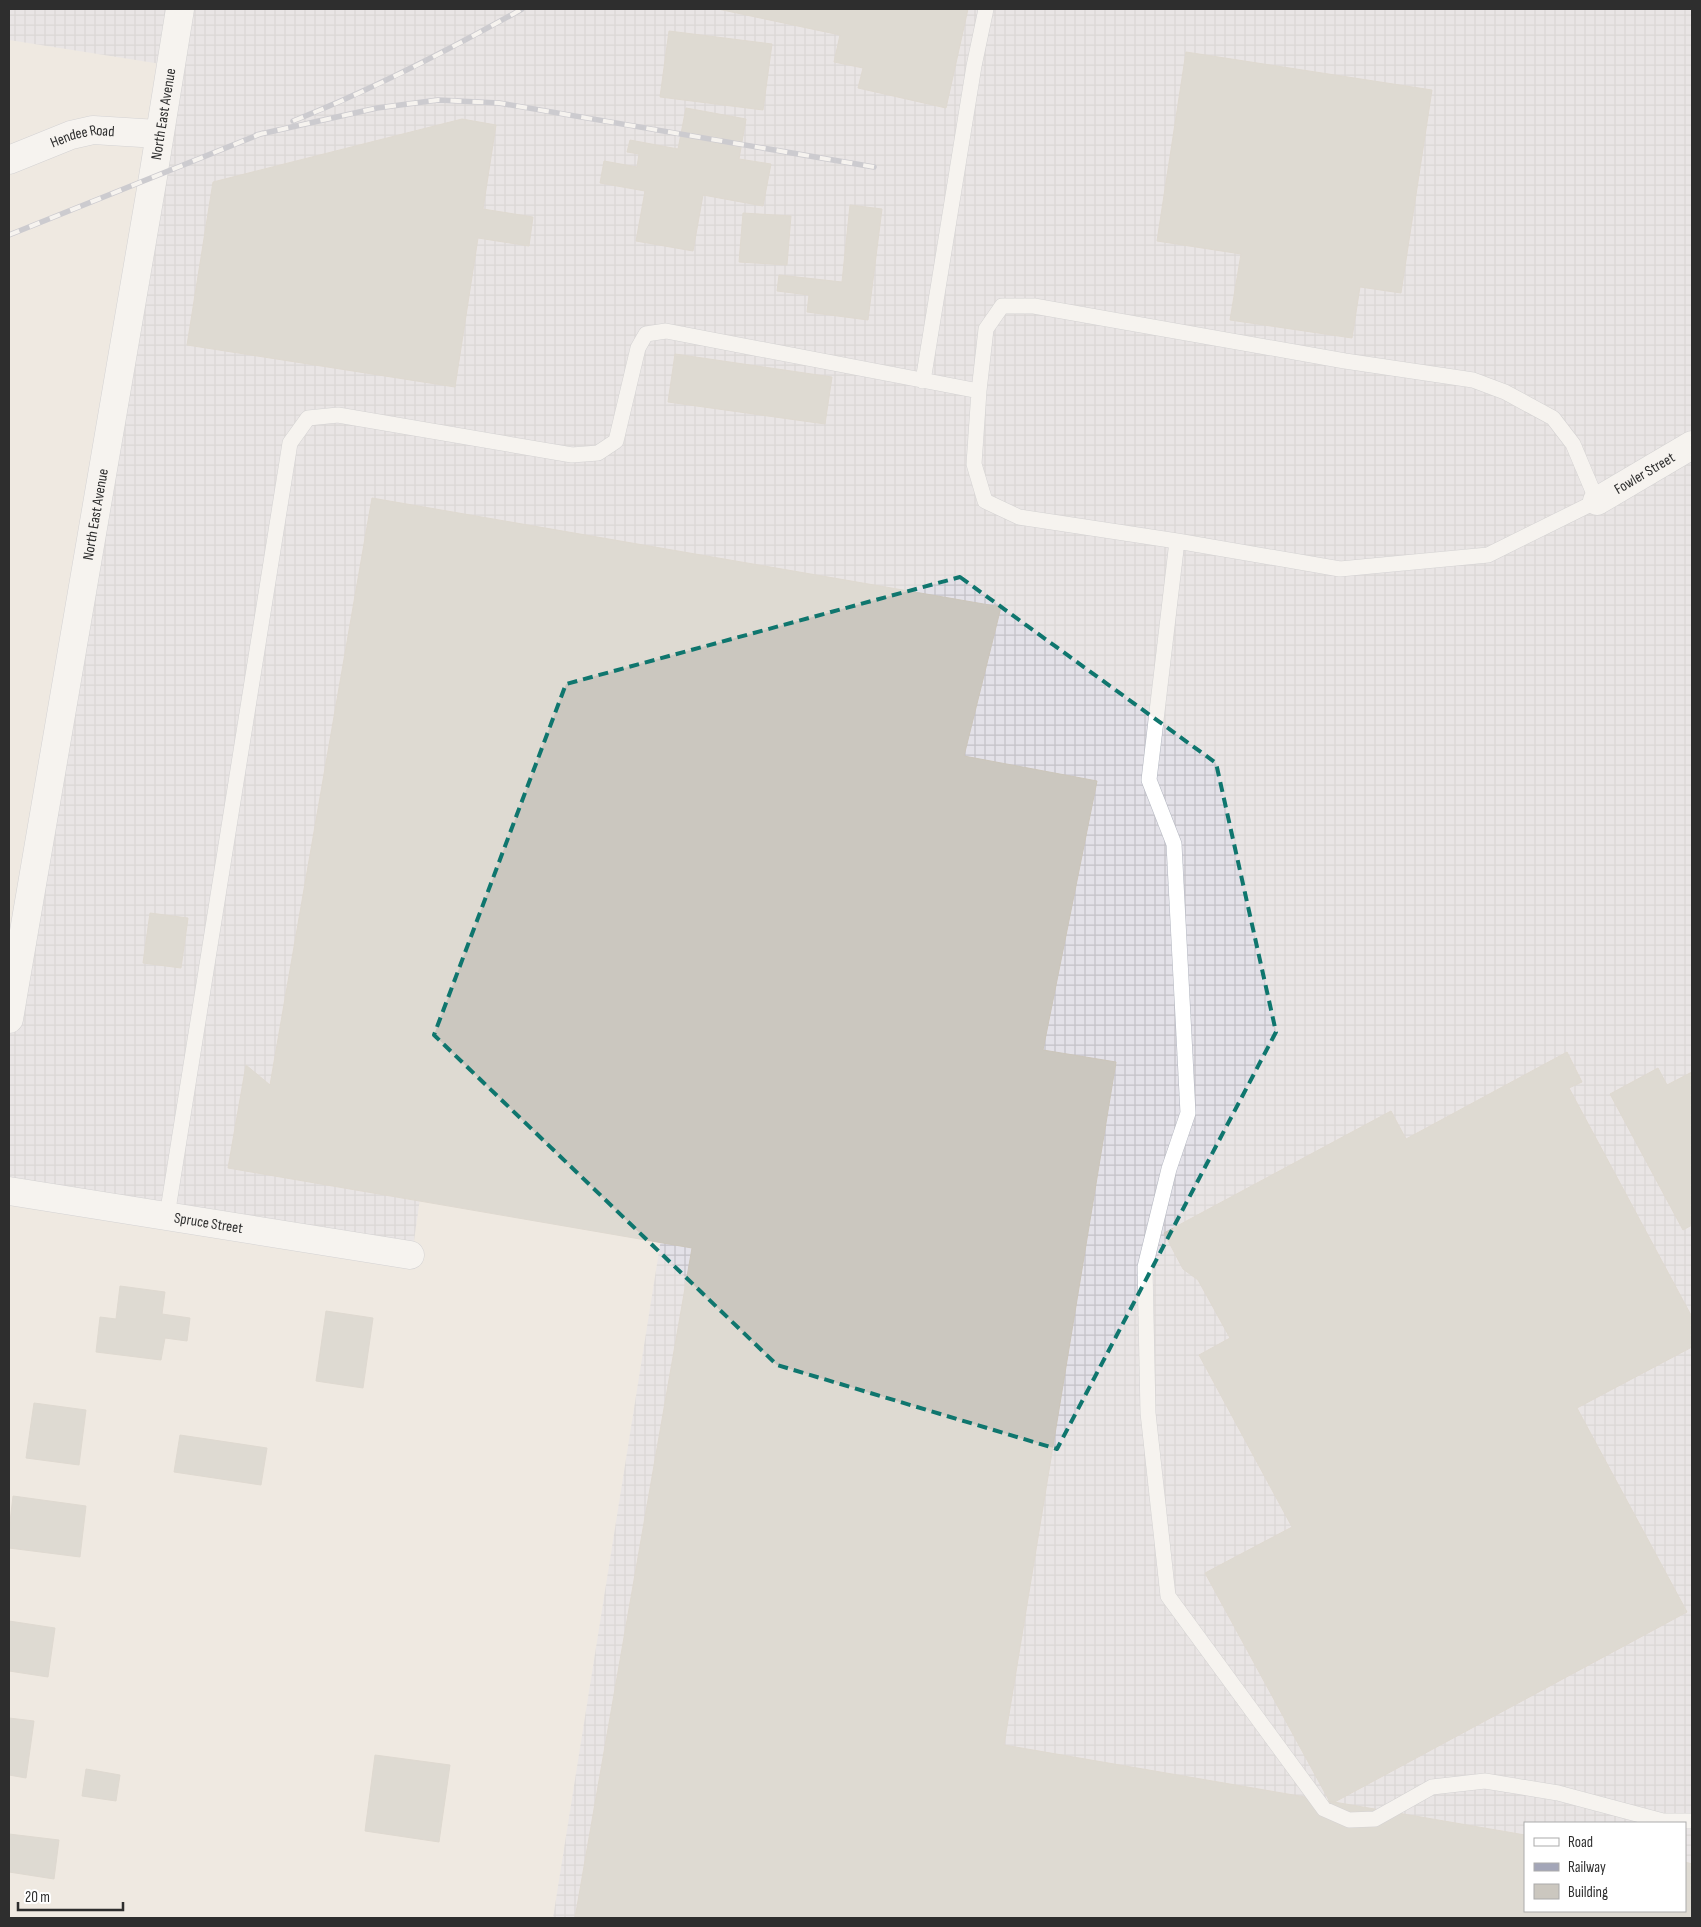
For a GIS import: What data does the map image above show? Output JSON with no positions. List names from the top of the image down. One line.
{"streets":{"street":["North East Avenue","Hendee Road","Fowler Street","Spruce Street"]},"crossings":[["North East Avenue","Hendee Road"]],"legend":["Road","Railway","Building"],"scale_bar":"20 m"}
